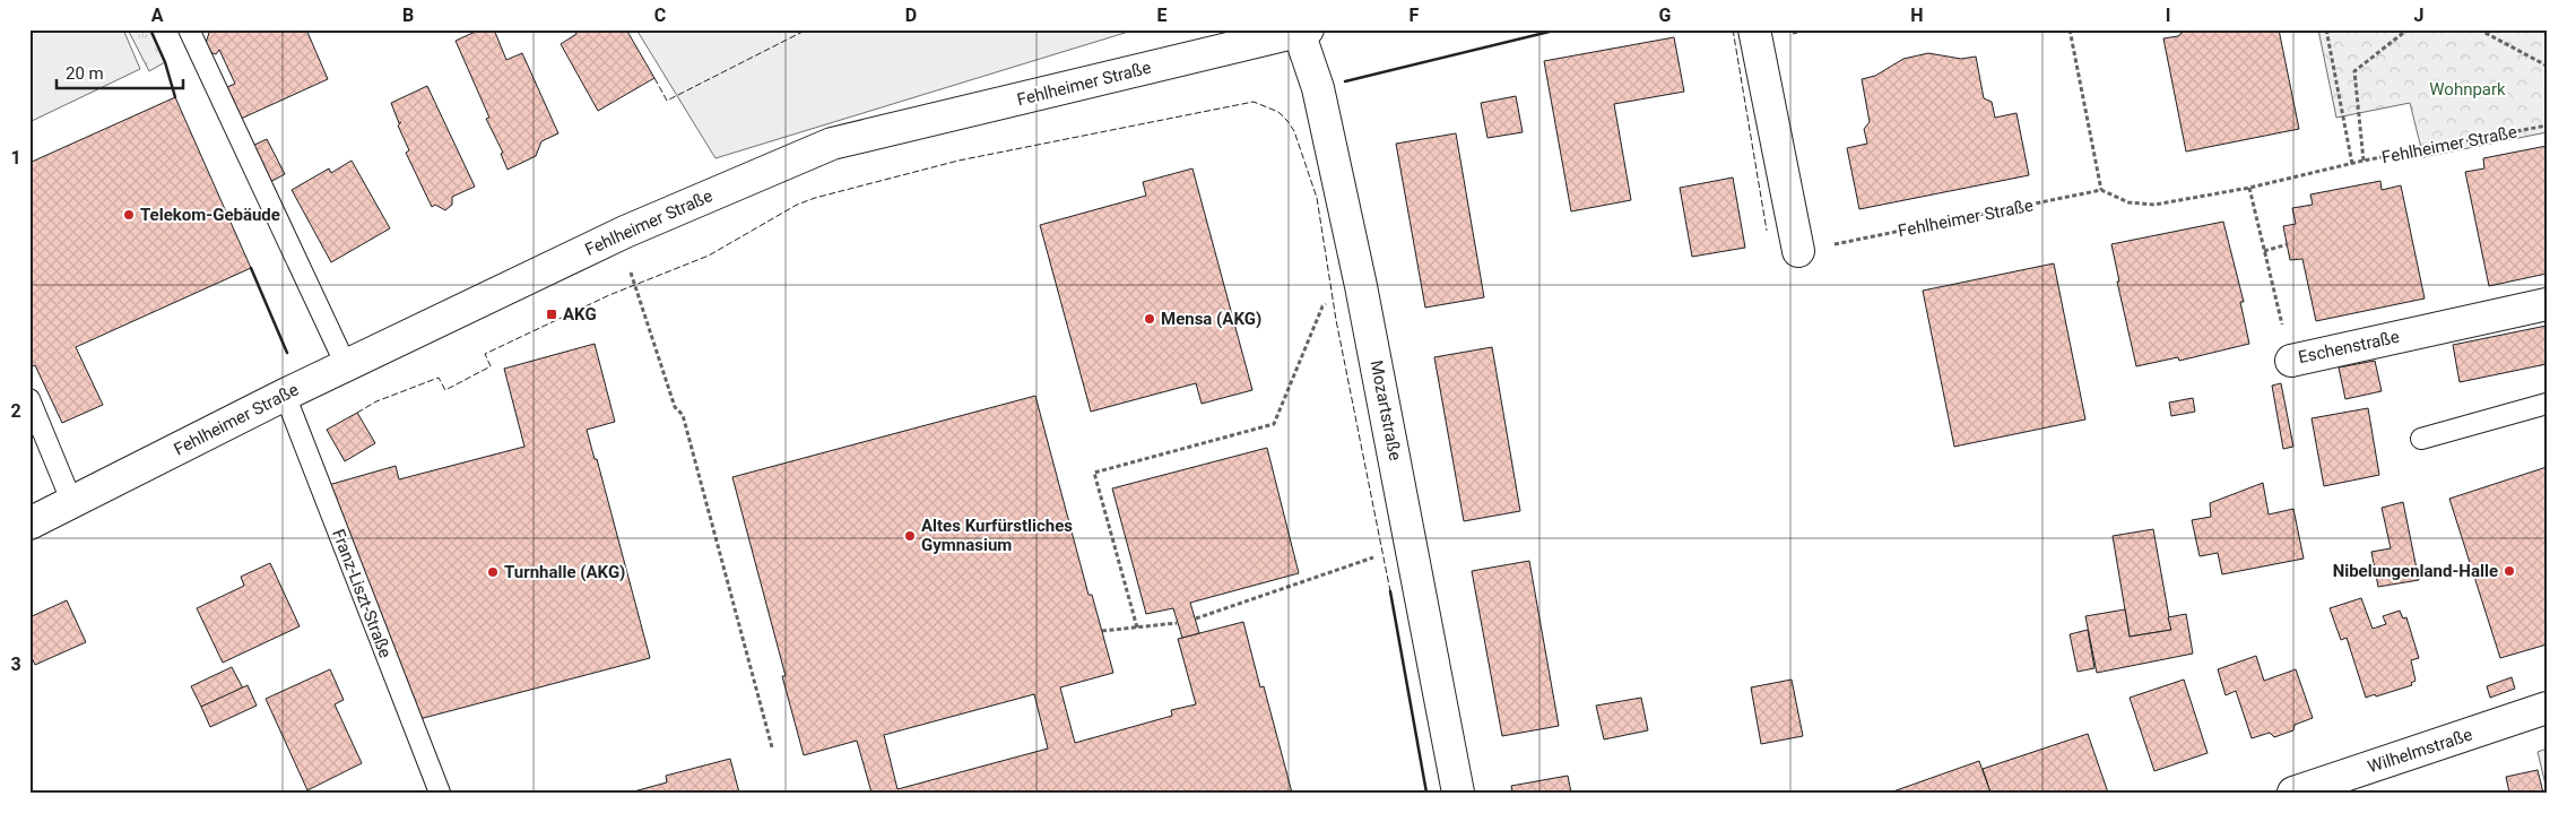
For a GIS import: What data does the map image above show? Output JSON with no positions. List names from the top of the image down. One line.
{"streets":{"street":["Fehlheimer Straße","Eschenstraße","Mozartstraße","Wilhelmstraße"],"lane":["Franz-Liszt-Straße"]},"crossings":[["Fehlheimer Straße","Eschenstraße"],["Fehlheimer Straße","Mozartstraße"],["Fehlheimer Straße","Franz-Liszt-Straße"]],"parks":["Wohnpark"],"places":{"other":["Telekom-Gebäude","Mensa (AKG)","Altes Kurfürstliches Gymnasium","Nibelungenland-Halle","Turnhalle (AKG)"],"transit":["AKG"]},"scale_bar":"20 m","grid":{"columns":["A","B","C","D","E","F","G","H","I","J"],"rows":["1","2","3"]}}
